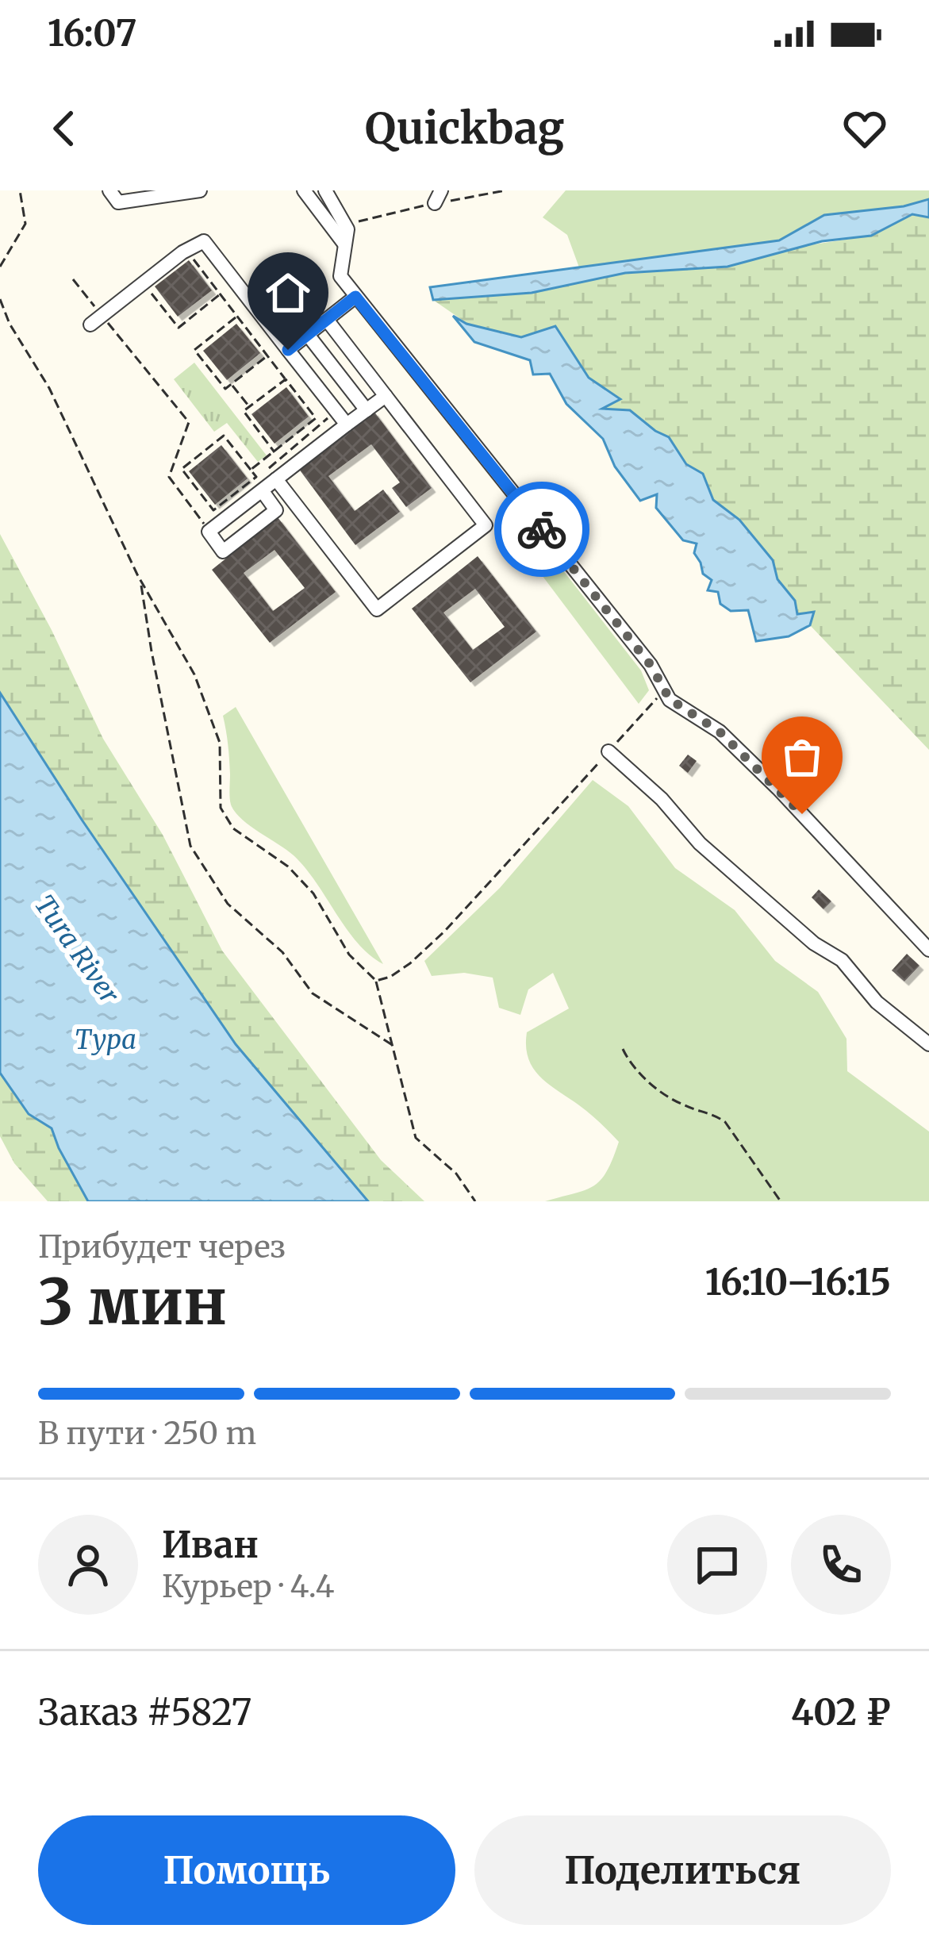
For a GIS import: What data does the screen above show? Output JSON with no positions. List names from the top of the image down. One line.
{"water":["Tura River","Тура"],"page":{"status":"16:07","header":"Quickbag","heading":["3 мин","Прибудет через","16:10–16:15"],"panel":["Иван","Курьер · 4.4","Заказ #5827","402 ₽"],"bar":"В пути · 250 m","buttons":["Помощь","Поделиться"]}}
